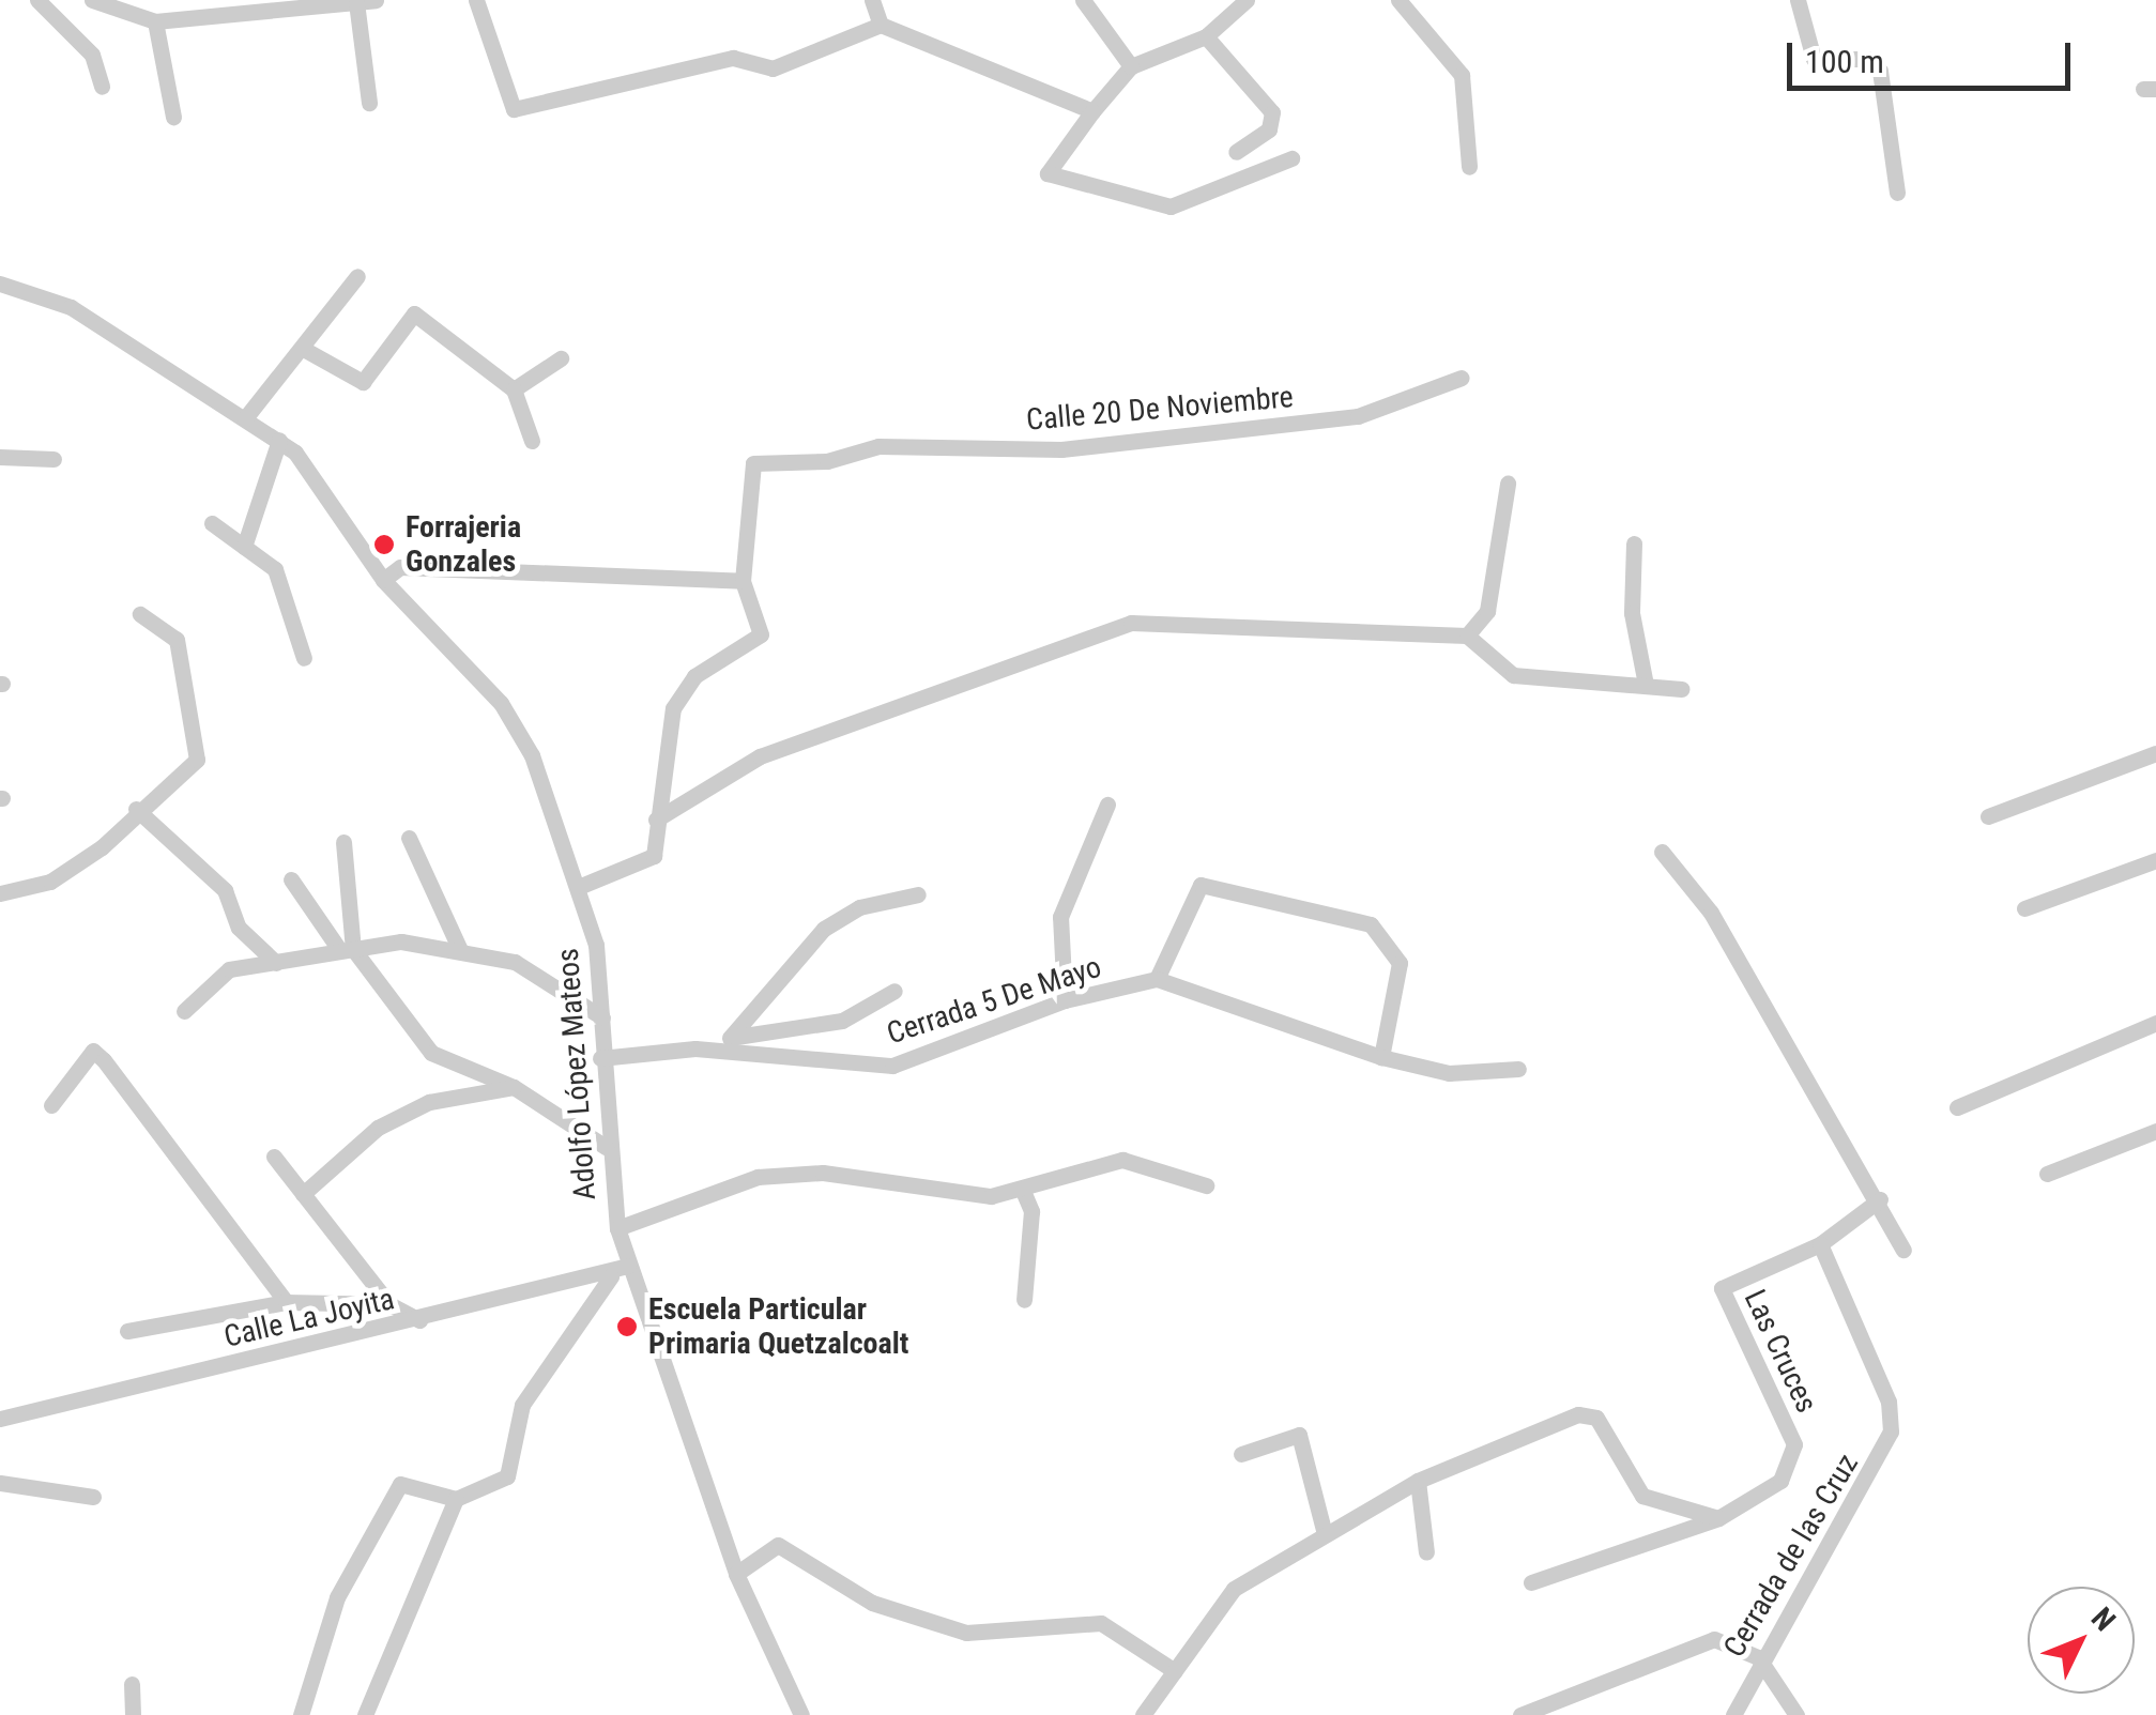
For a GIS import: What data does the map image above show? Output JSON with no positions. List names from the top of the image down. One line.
{"streets":{"street":["Calle 20 De Noviembre","Cerrada 5 De Mayo","Adolfo López Mateos","Calle La Joyita","Las Cruces","Cerrada de las Cruz"]},"crossings":[["Calle 20 De Noviembre","Adolfo López Mateos"],["Cerrada 5 De Mayo","Adolfo López Mateos"],["Adolfo López Mateos","Calle La Joyita"],["Las Cruces","Cerrada de las Cruz"]],"places":["Forrajeria Gonzales","Escuela Particular Primaria Quetzalcoalt"],"scale_bar":"100 m","north":"top right"}
